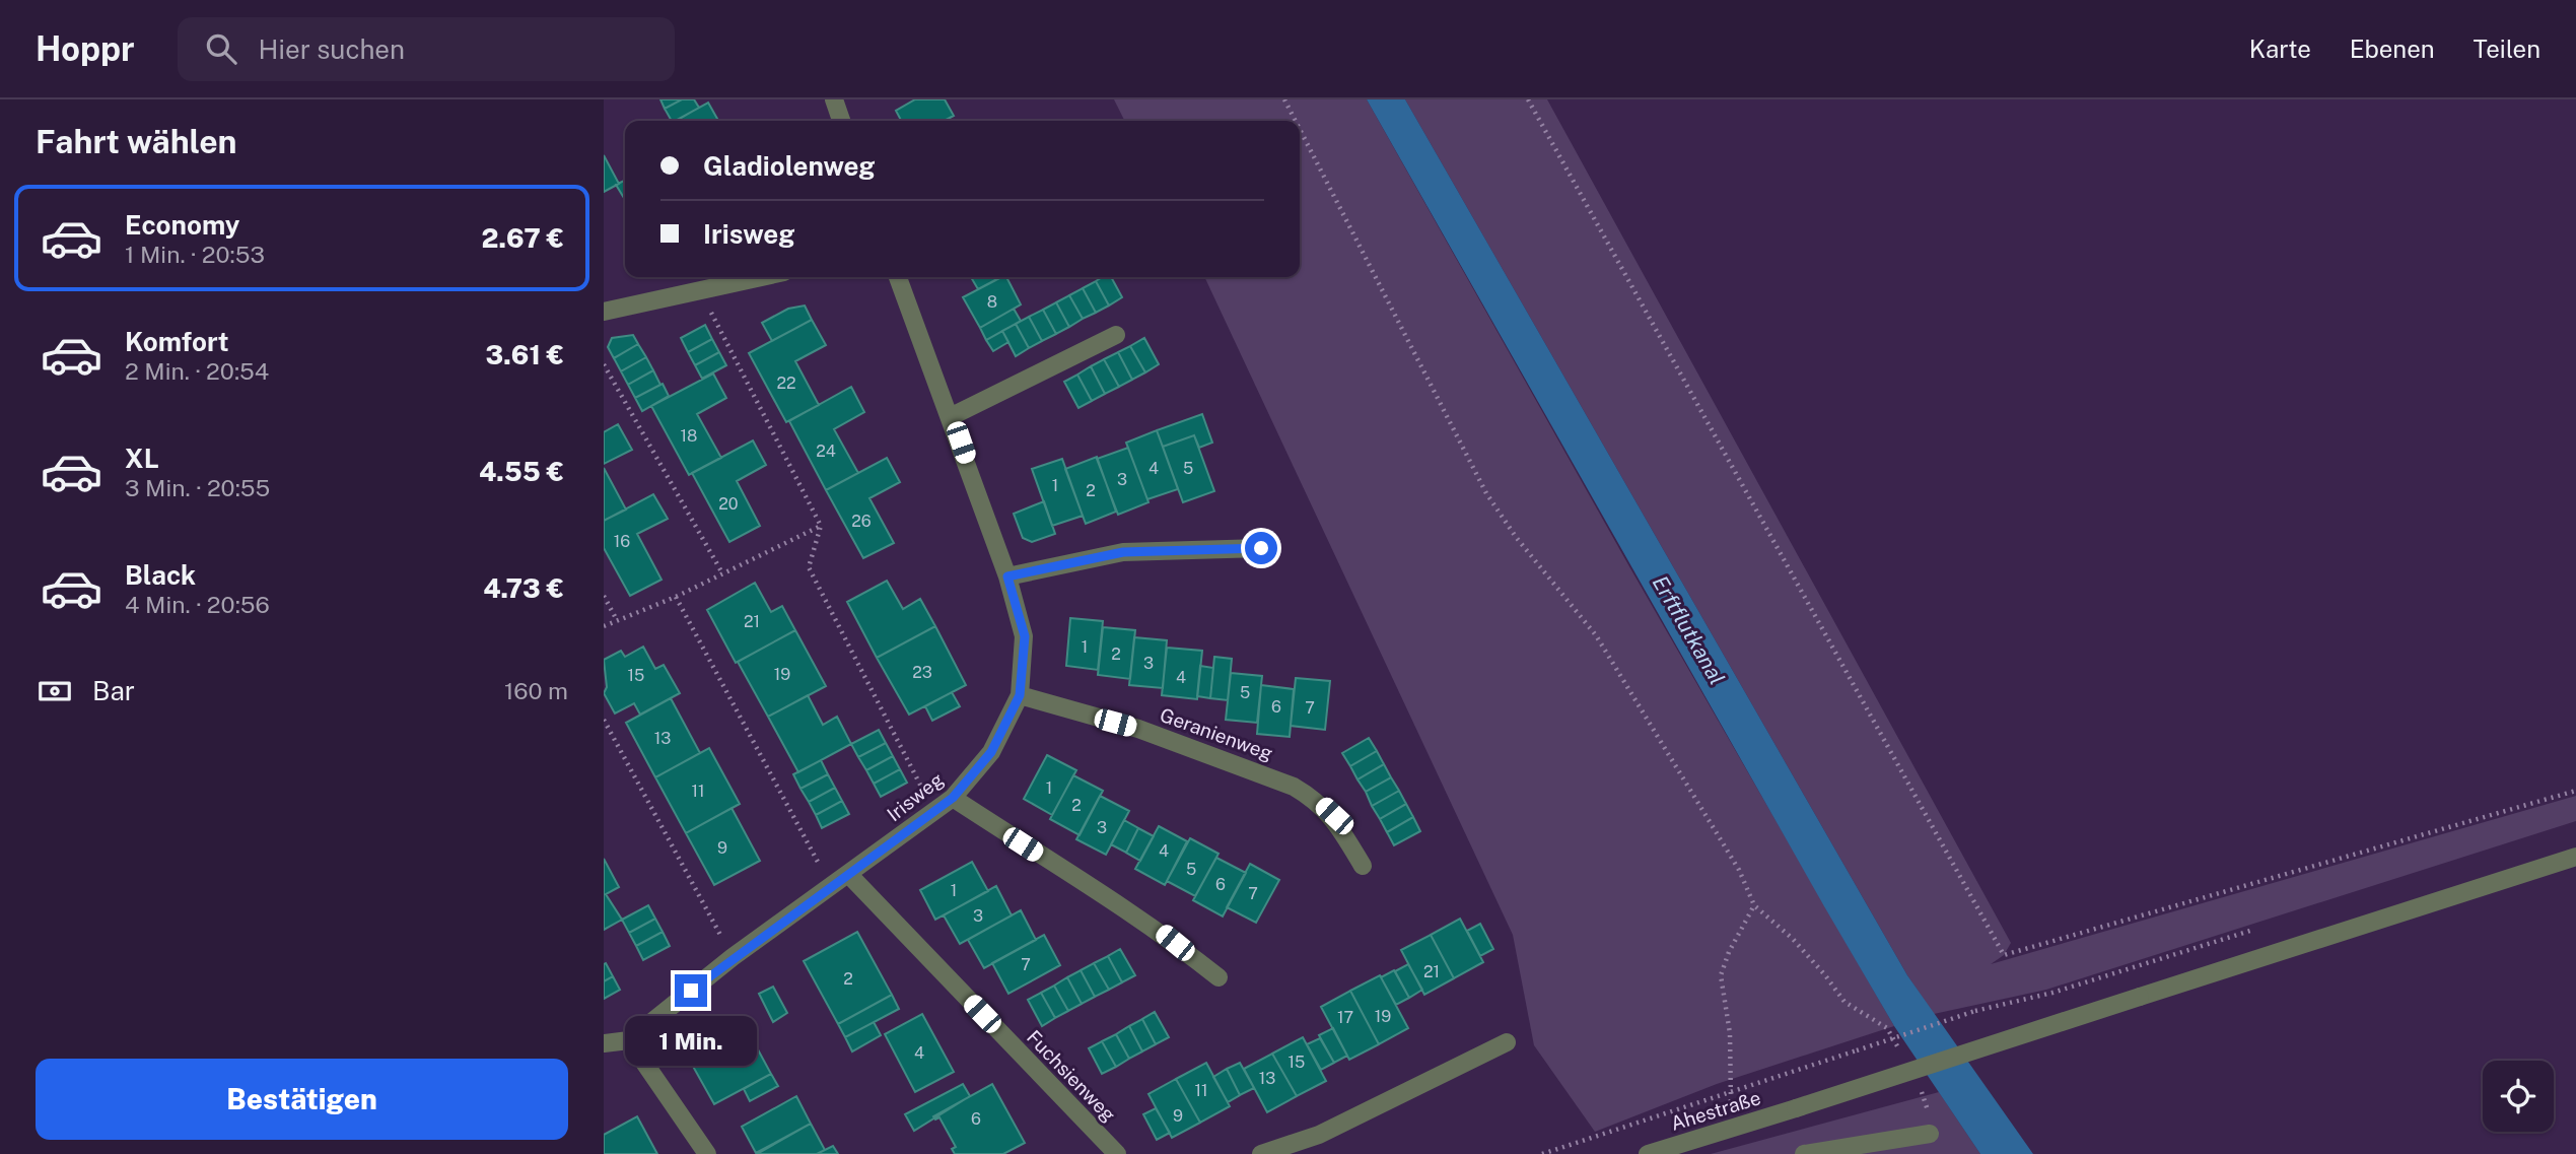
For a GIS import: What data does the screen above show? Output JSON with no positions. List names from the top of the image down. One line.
{"streets":{"street":["Geranienweg","Irisweg","Fuchsienweg","Ahestraße"]},"crossings":[["Geranienweg","Irisweg"],["Irisweg","Fuchsienweg"]],"water":["Erftflutkanal"],"house_numbers":["8","22","18","24","4","5","3","1","2","20","26","16","21","1","2","3","23","19","15","4","5","6","7","13","1","11","2","3","9","4","5","6","1","7","3","7","21","2","19","17","4","15","13","11","9","6"],"page":{"header":"Hoppr","search":"Hier suchen","nav":["Karte","Ebenen","Teilen"],"heading":"Fahrt wählen","banner":["Gladiolenweg","Irisweg"],"list":[{"name":"Economy","note":"1 Min. · 20:53","value":"2.67 €"},{"name":"Komfort","note":"2 Min. · 20:54","value":"3.61 €"},{"name":"XL","note":"3 Min. · 20:55","value":"4.55 €"},{"name":"Black","note":"4 Min. · 20:56","value":"4.73 €"}],"pay":["Bar","160 m"],"bubble":"1 Min.","buttons":"Bestätigen"}}
